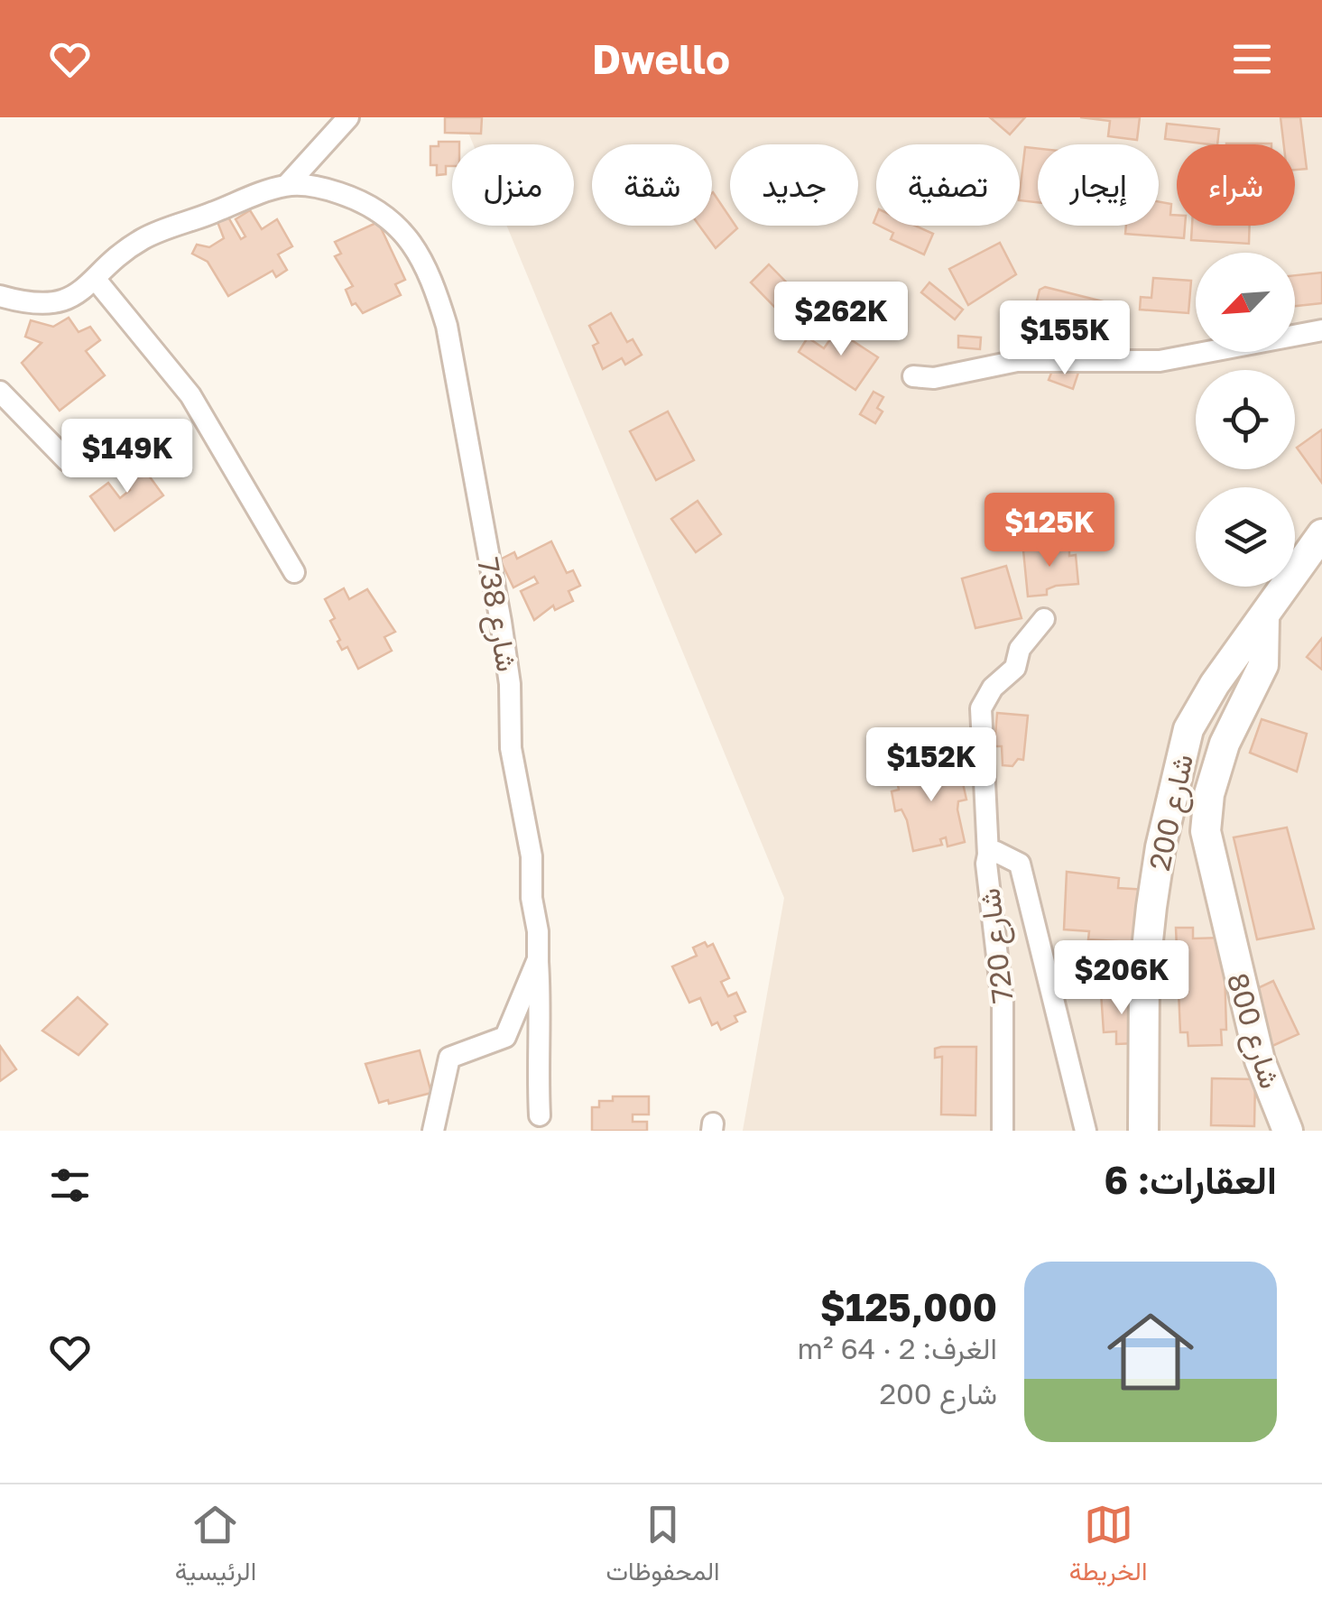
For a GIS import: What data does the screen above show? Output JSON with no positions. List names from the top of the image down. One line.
{"streets":{"main road":["شارع 200","شارع 800"],"street":["شارع 738","شارع 720"]},"crossings":[["شارع 200","شارع 800"]],"north":"bottom left","page":{"header":"Dwello","chip":["شراء","إيجار","تصفية","جديد","شقة","منزل"],"price":["$262K","$155K","$149K","$125K","$152K","$206K"],"heading":"العقارات: 6","list":[{"name":"$125,000","note":"الغرف: 2 · 64 m² · شارع 200"}],"tabs":["الخريطة","المحفوظات","الرئيسية"]}}
